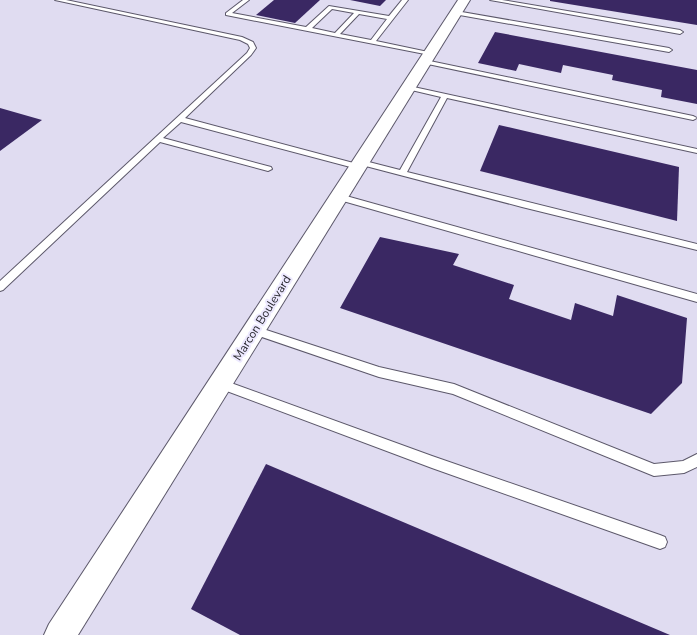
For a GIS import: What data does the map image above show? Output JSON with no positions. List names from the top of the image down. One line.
{"streets":{"street":["Marcon Boulevard"]}}
